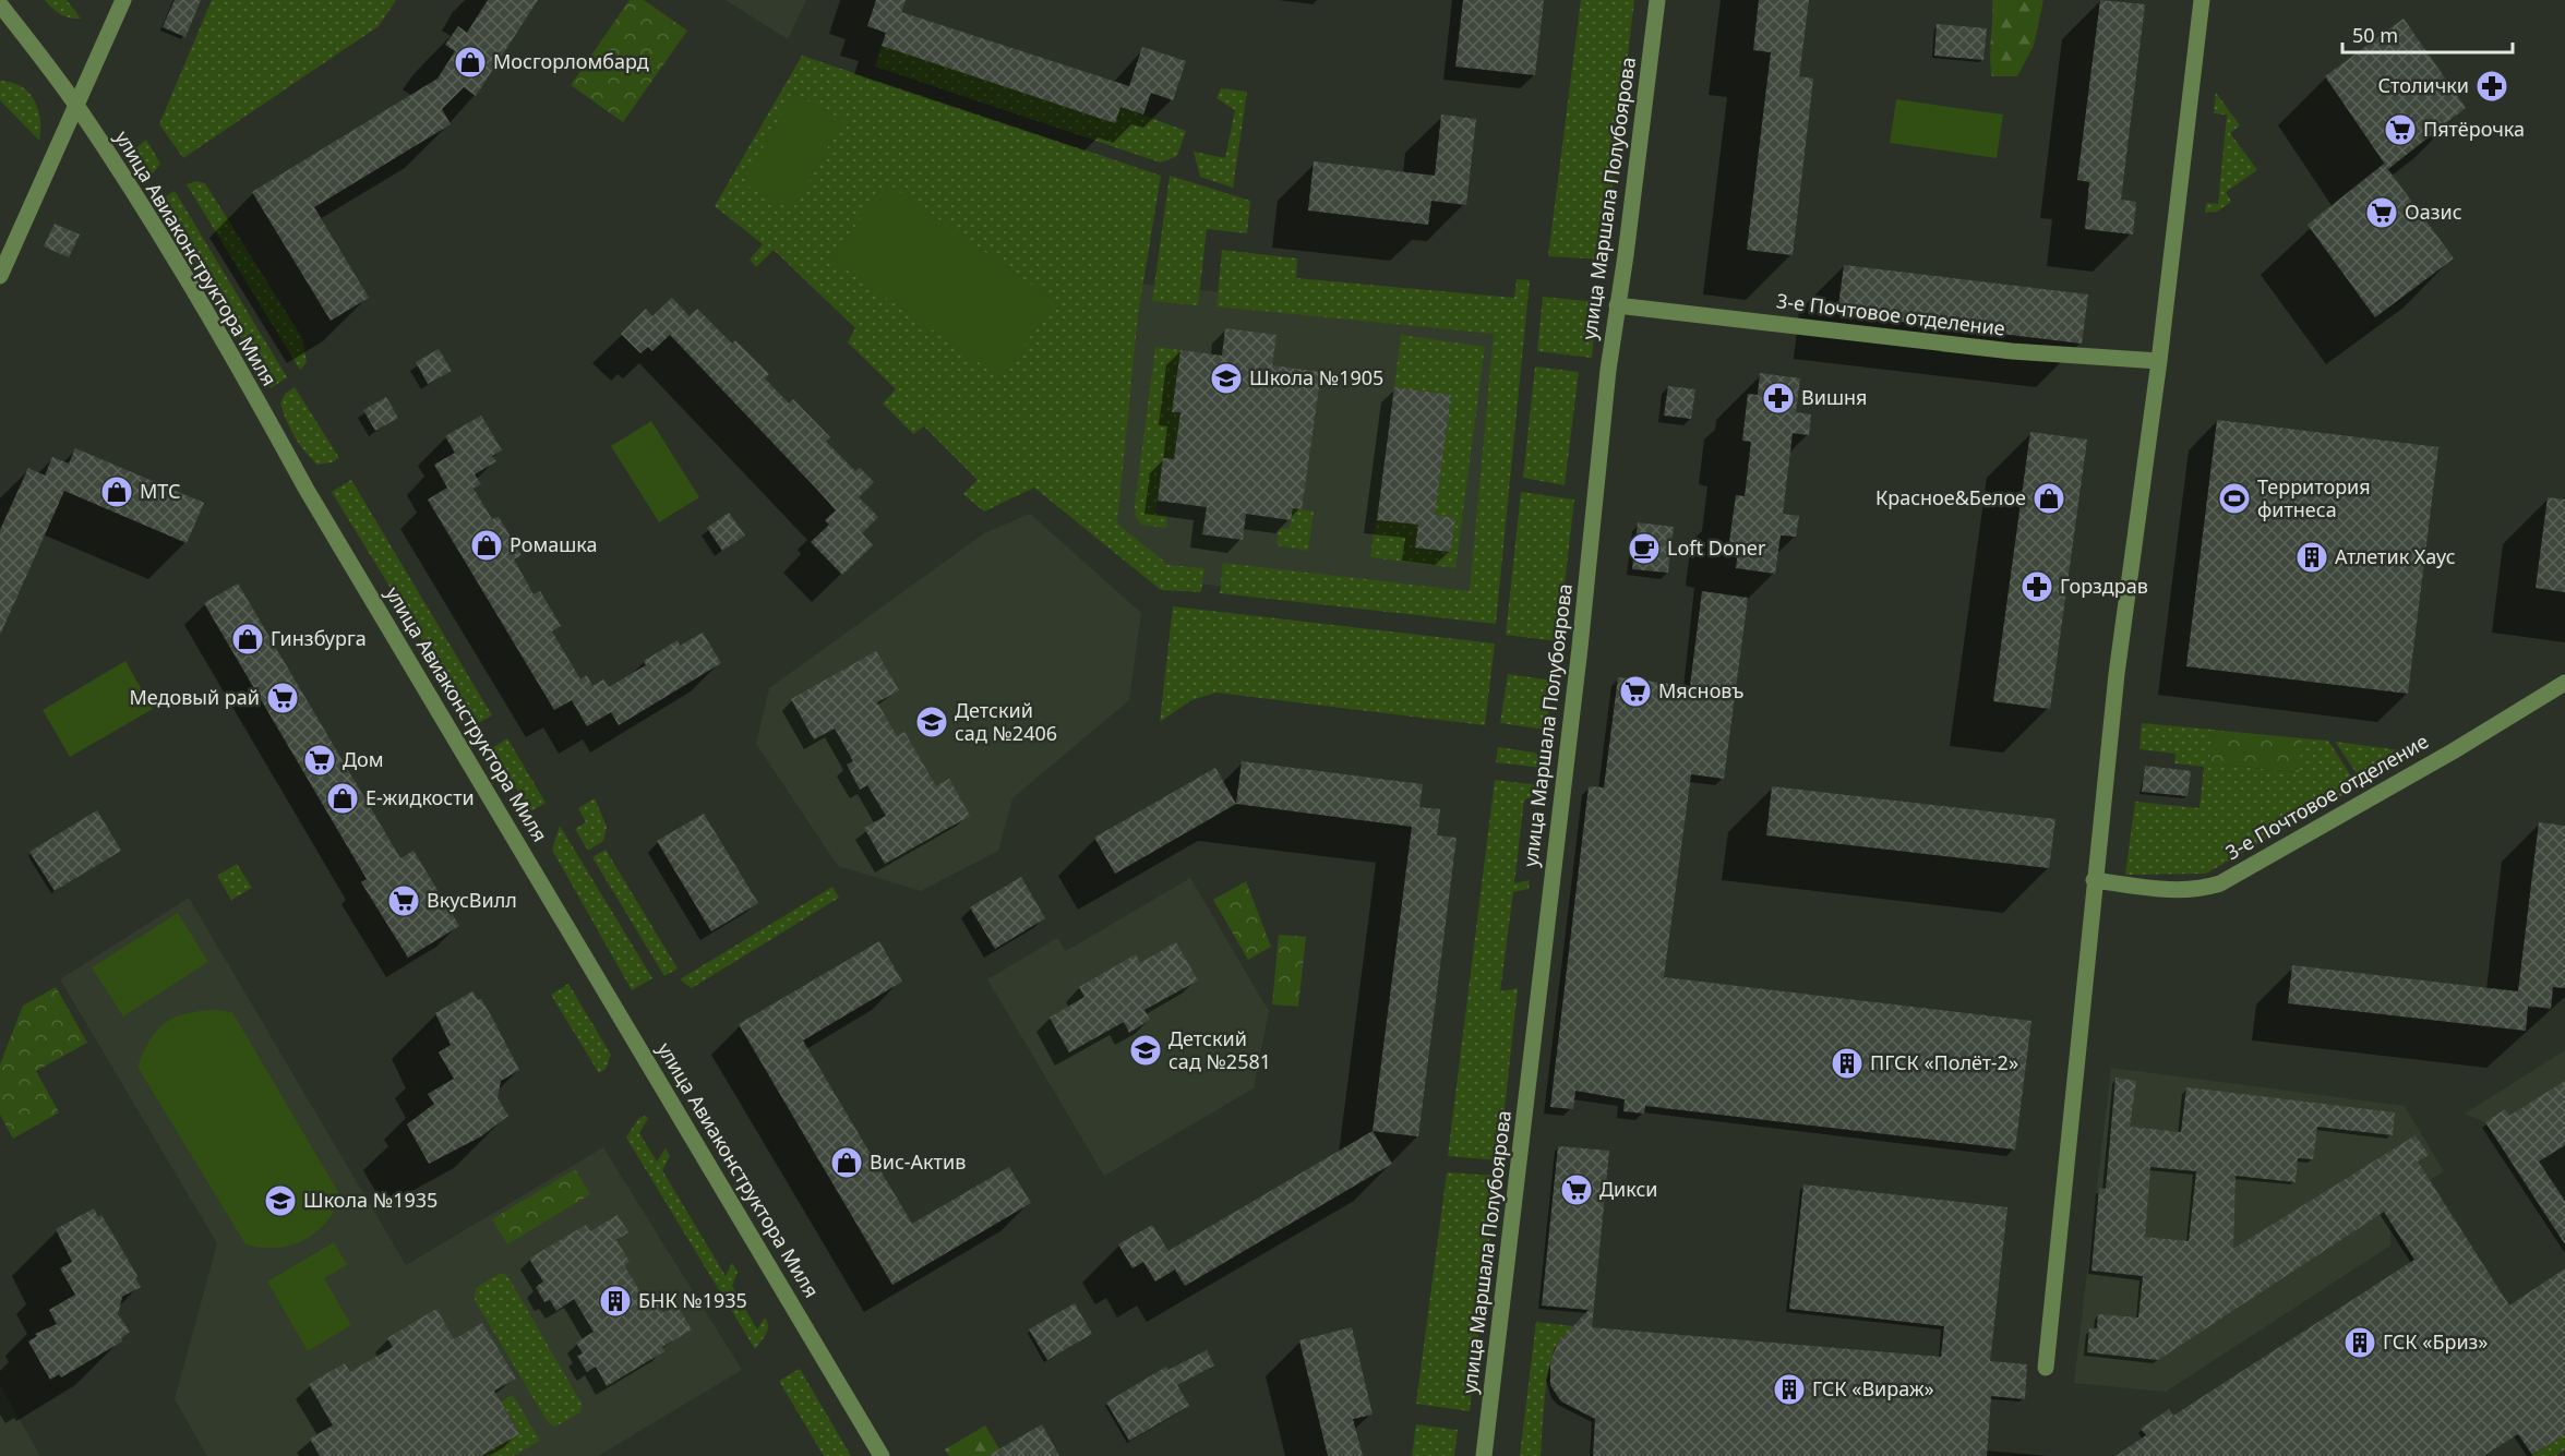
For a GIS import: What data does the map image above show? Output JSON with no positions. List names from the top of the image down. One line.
{"streets":{"street":["улица Маршала Полубоярова","улица Авиаконструктора Миля","3-е Почтовое отделение"]},"crossings":[["улица Маршала Полубоярова","3-е Почтовое отделение"]],"places":{"shop":["Мосгорломбард","МТС","Красное&Белое","Ромашка","Гинзбурга","Е-жидкости","Вис-Актив"],"pharmacy":["Столички","Вишня","Горздрав"],"supermarket":["Пятёрочка","Оазис","Мясновъ","Медовый рай","Дом","ВкусВилл","Дикси"],"school or university":["Школа №1905","Детский сад №2406","Детский сад №2581","Школа №1935"],"sports":["Территория фитнеса"],"cafe":["Loft Doner"],"building":["Атлетик Хаус","ПГСК «Полёт-2»","БНК №1935","ГСК «Бриз»","ГСК «Вираж»"]},"scale_bar":"50 m"}
